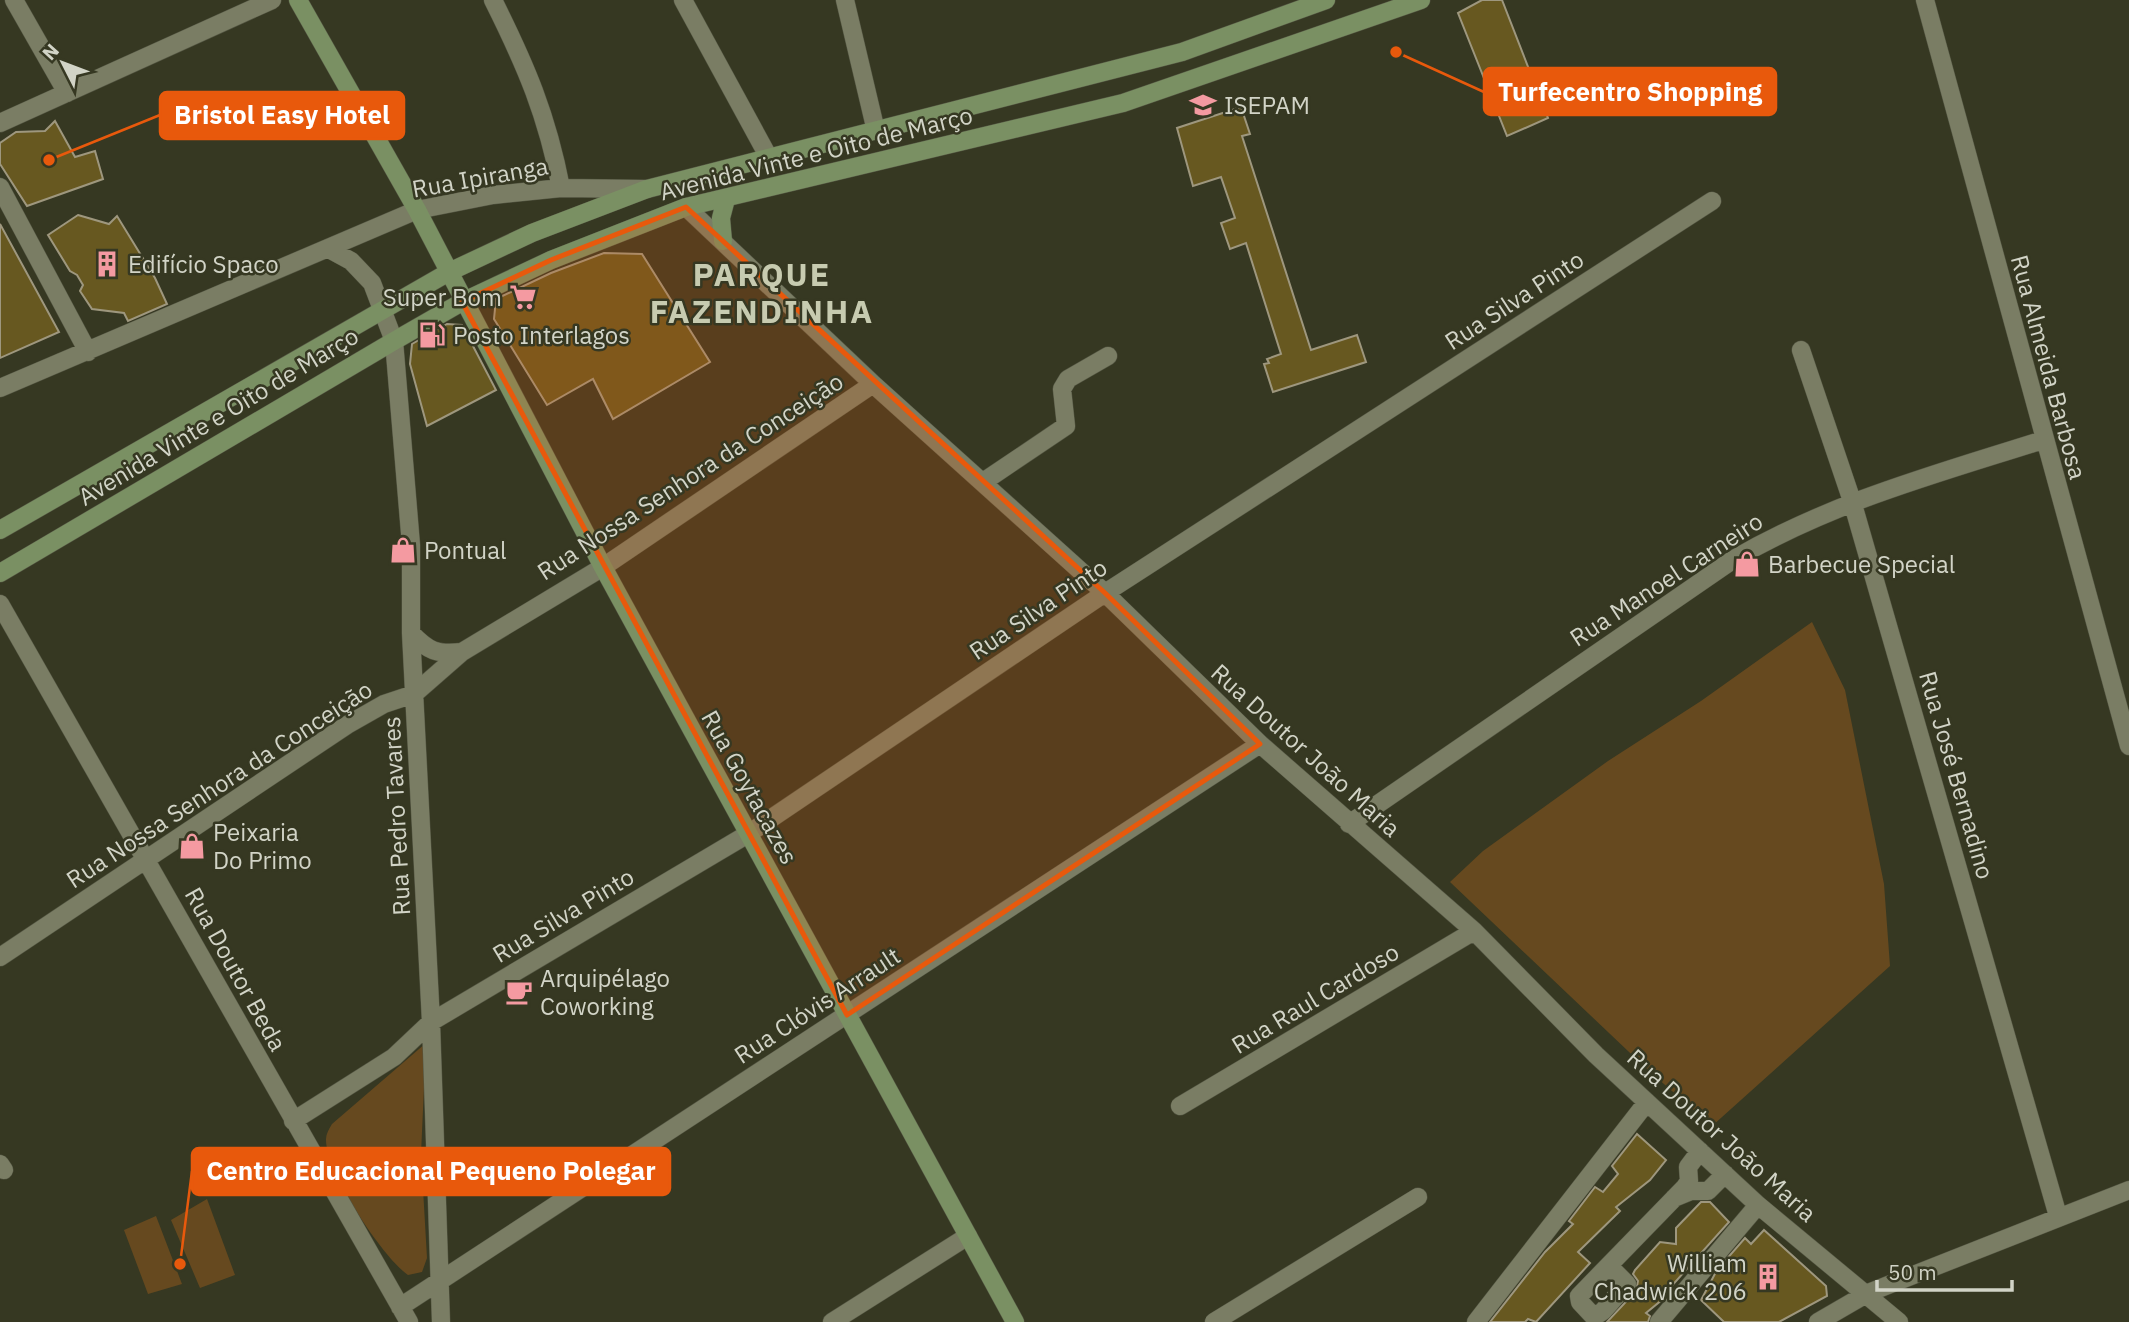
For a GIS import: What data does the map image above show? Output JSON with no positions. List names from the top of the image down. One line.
{"streets":{"main road":["Avenida Vinte e Oito de Março","Rua Goytacazes"],"street":["Rua Ipiranga","Rua Silva Pinto","Rua Almeida Barbosa","Rua Nossa Senhora da Conceição","Rua Manoel Carneiro","Rua Doutor João Maria","Rua José Bernadino","Rua Pedro Tavares","Rua Doutor Beda","Rua Raul Cardoso","Rua Clóvis Arrault"]},"crossings":[["Avenida Vinte e Oito de Março","Rua Ipiranga"],["Avenida Vinte e Oito de Março","Rua Doutor João Maria"],["Avenida Vinte e Oito de Março","Rua Goytacazes"],["Avenida Vinte e Oito de Março","Rua Pedro Tavares"],["Rua Ipiranga","Rua Goytacazes"],["Rua Silva Pinto","Rua Doutor João Maria"],["Rua Silva Pinto","Rua Goytacazes"],["Rua Silva Pinto","Rua Pedro Tavares"],["Rua Silva Pinto","Rua Doutor Beda"],["Rua Almeida Barbosa","Rua Manoel Carneiro"],["Rua Nossa Senhora da Conceição","Rua Doutor João Maria"],["Rua Nossa Senhora da Conceição","Rua Goytacazes"],["Rua Nossa Senhora da Conceição","Rua Pedro Tavares"],["Rua Nossa Senhora da Conceição","Rua Doutor Beda"],["Rua Manoel Carneiro","Rua Doutor João Maria"],["Rua Manoel Carneiro","Rua José Bernadino"],["Rua Doutor João Maria","Rua Raul Cardoso"],["Rua Doutor João Maria","Rua Clóvis Arrault"],["Rua Goytacazes","Rua Clóvis Arrault"],["Rua Pedro Tavares","Rua Clóvis Arrault"],["Rua Doutor Beda","Rua Clóvis Arrault"]],"districts":["PARQUE FAZENDINHA"],"places":{"other":["Turfecentro Shopping","Bristol Easy Hotel","Centro Educacional Pequeno Polegar"],"school or university":["ISEPAM"],"building":["Edifício Spaco","William Chadwick 206"],"supermarket":["Super Bom"],"fuel station":["Posto Interlagos"],"shop":["Pontual","Barbecue Special","Peixaria Do Primo"],"cafe":["Arquipélago Coworking"]},"scale_bar":"50 m","north":"top left"}
